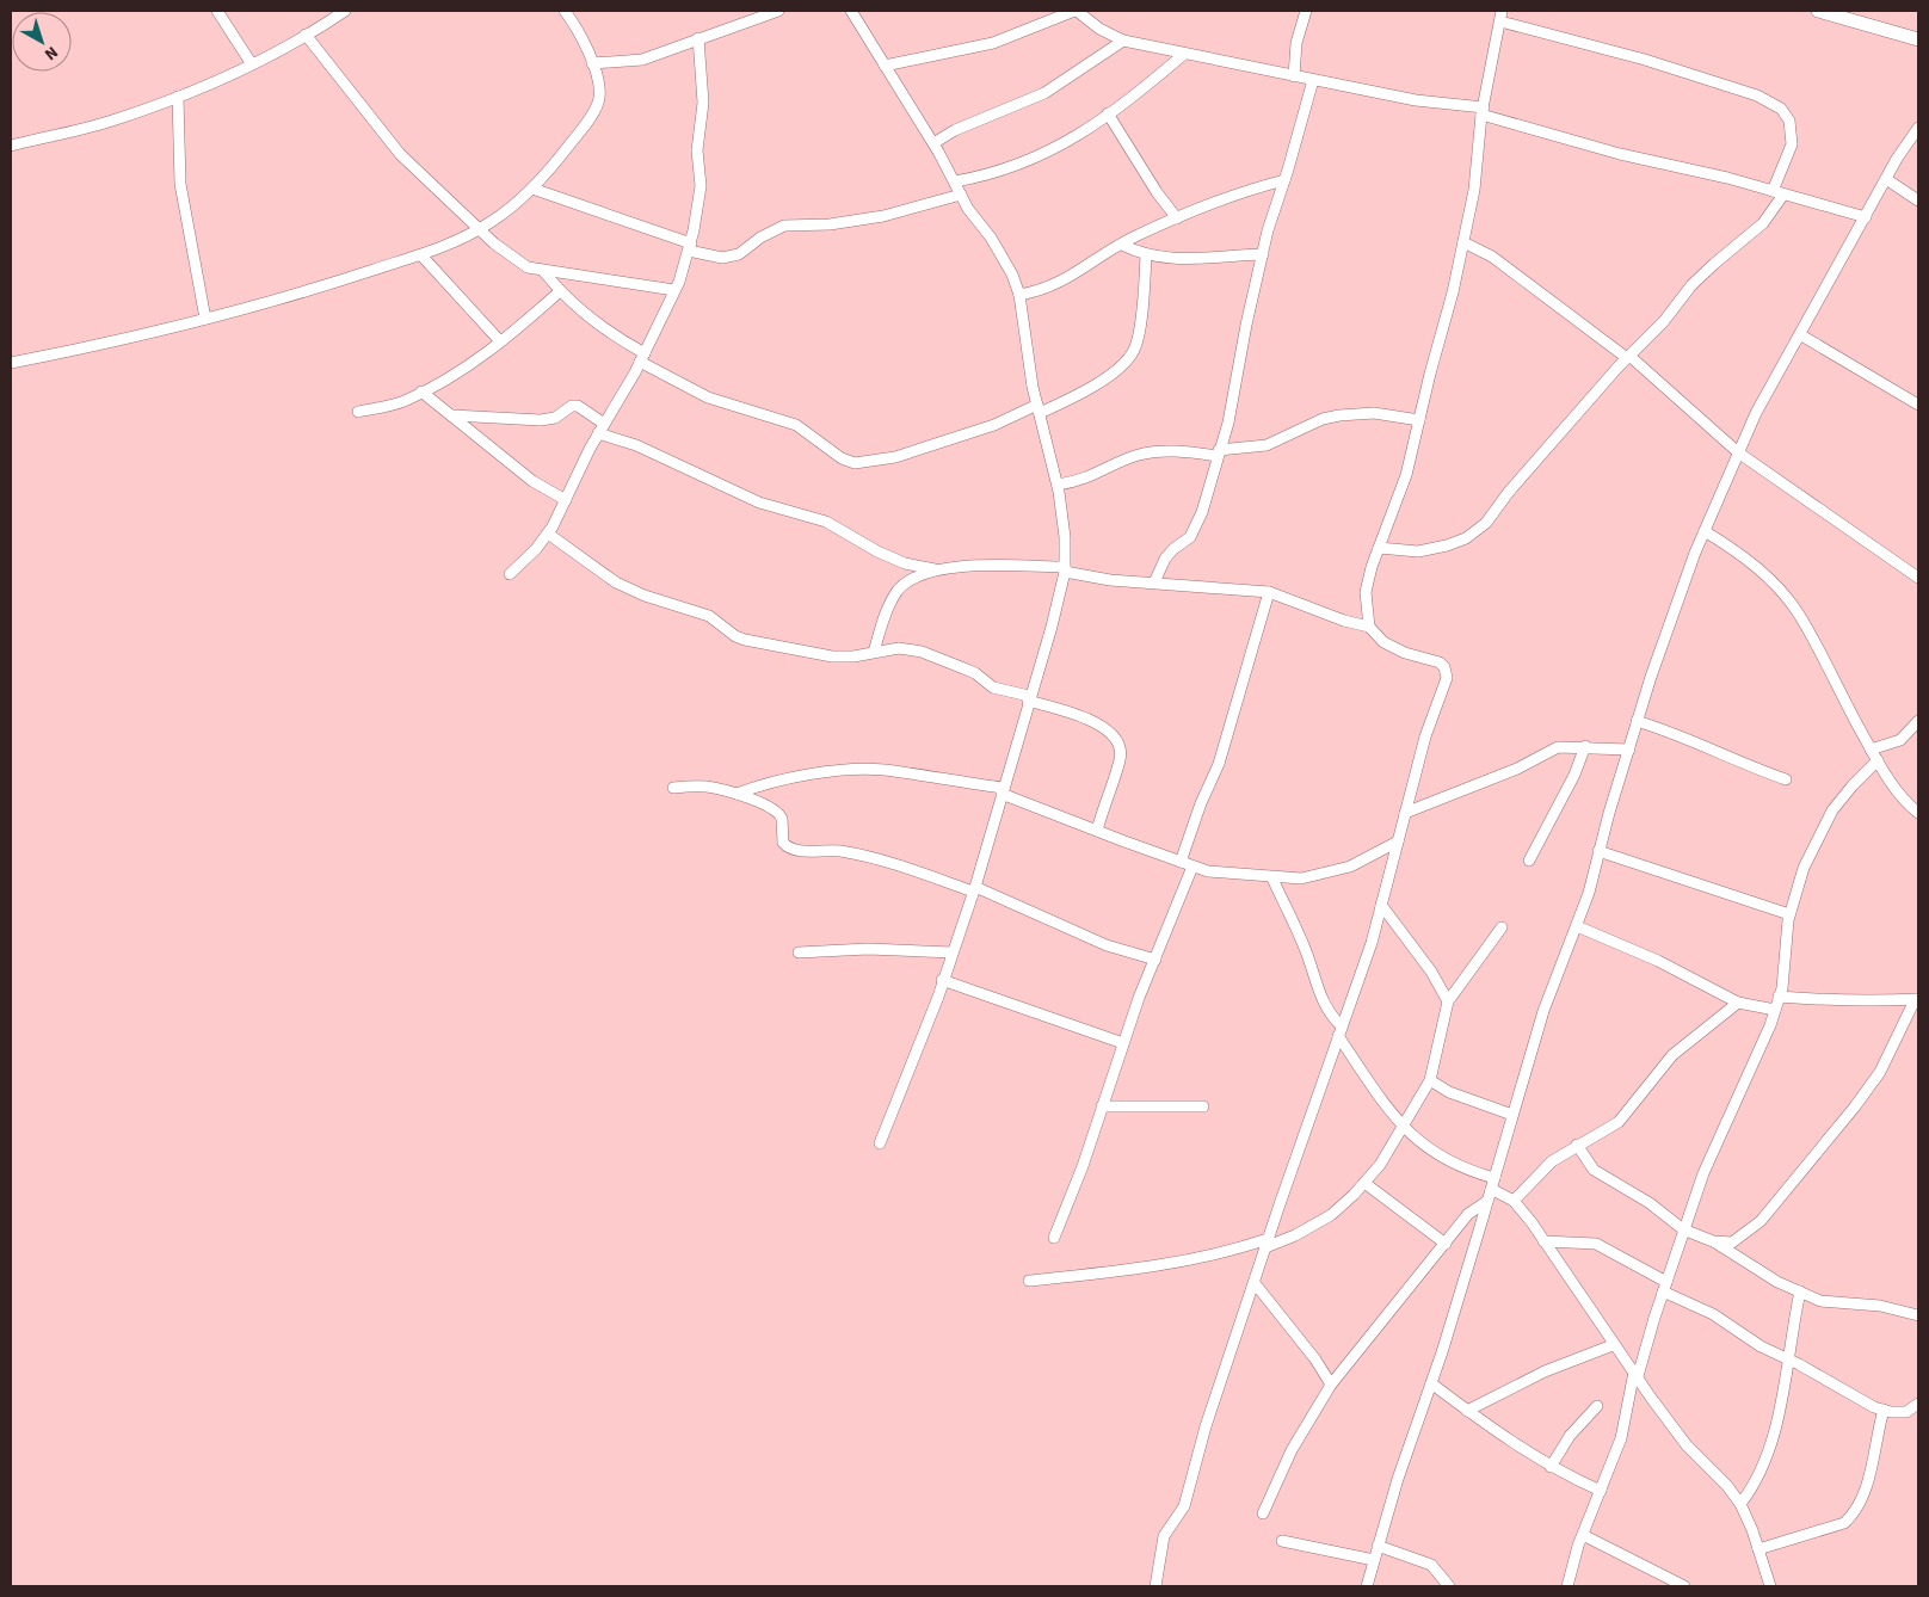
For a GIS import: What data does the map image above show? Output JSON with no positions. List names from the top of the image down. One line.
{"north":"bottom right"}
